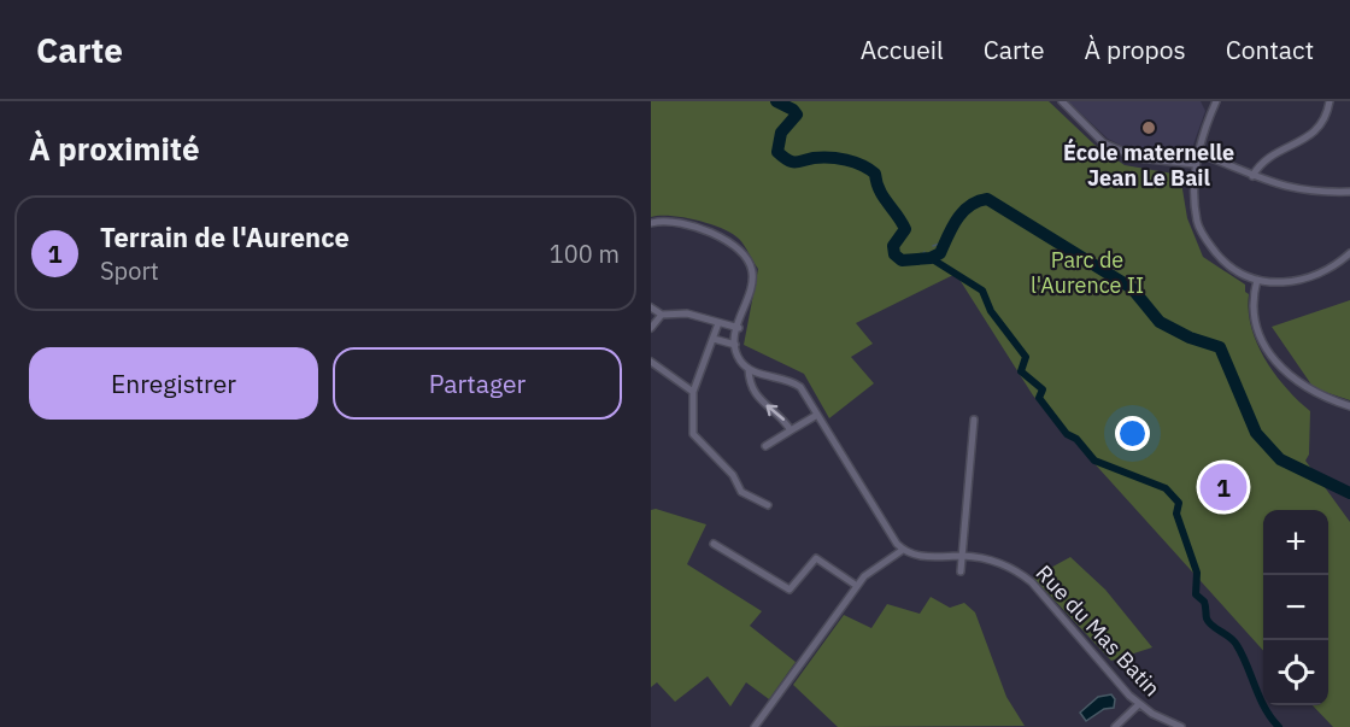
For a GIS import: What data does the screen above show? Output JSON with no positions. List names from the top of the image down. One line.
{"streets":{"street":["Rue du Mas Batin"]},"parks":["Parc de l'Aurence II"],"places":["École maternelle Jean Le Bail"],"page":{"header":"Carte","nav":["Accueil","Carte","À propos","Contact"],"heading":"À proximité","list":[{"mark":"1","name":"Terrain de l'Aurence","note":"Sport","value":"100 m"}],"buttons":["Enregistrer","Partager"],"pins":"1","map_buttons":["+","−"]}}
